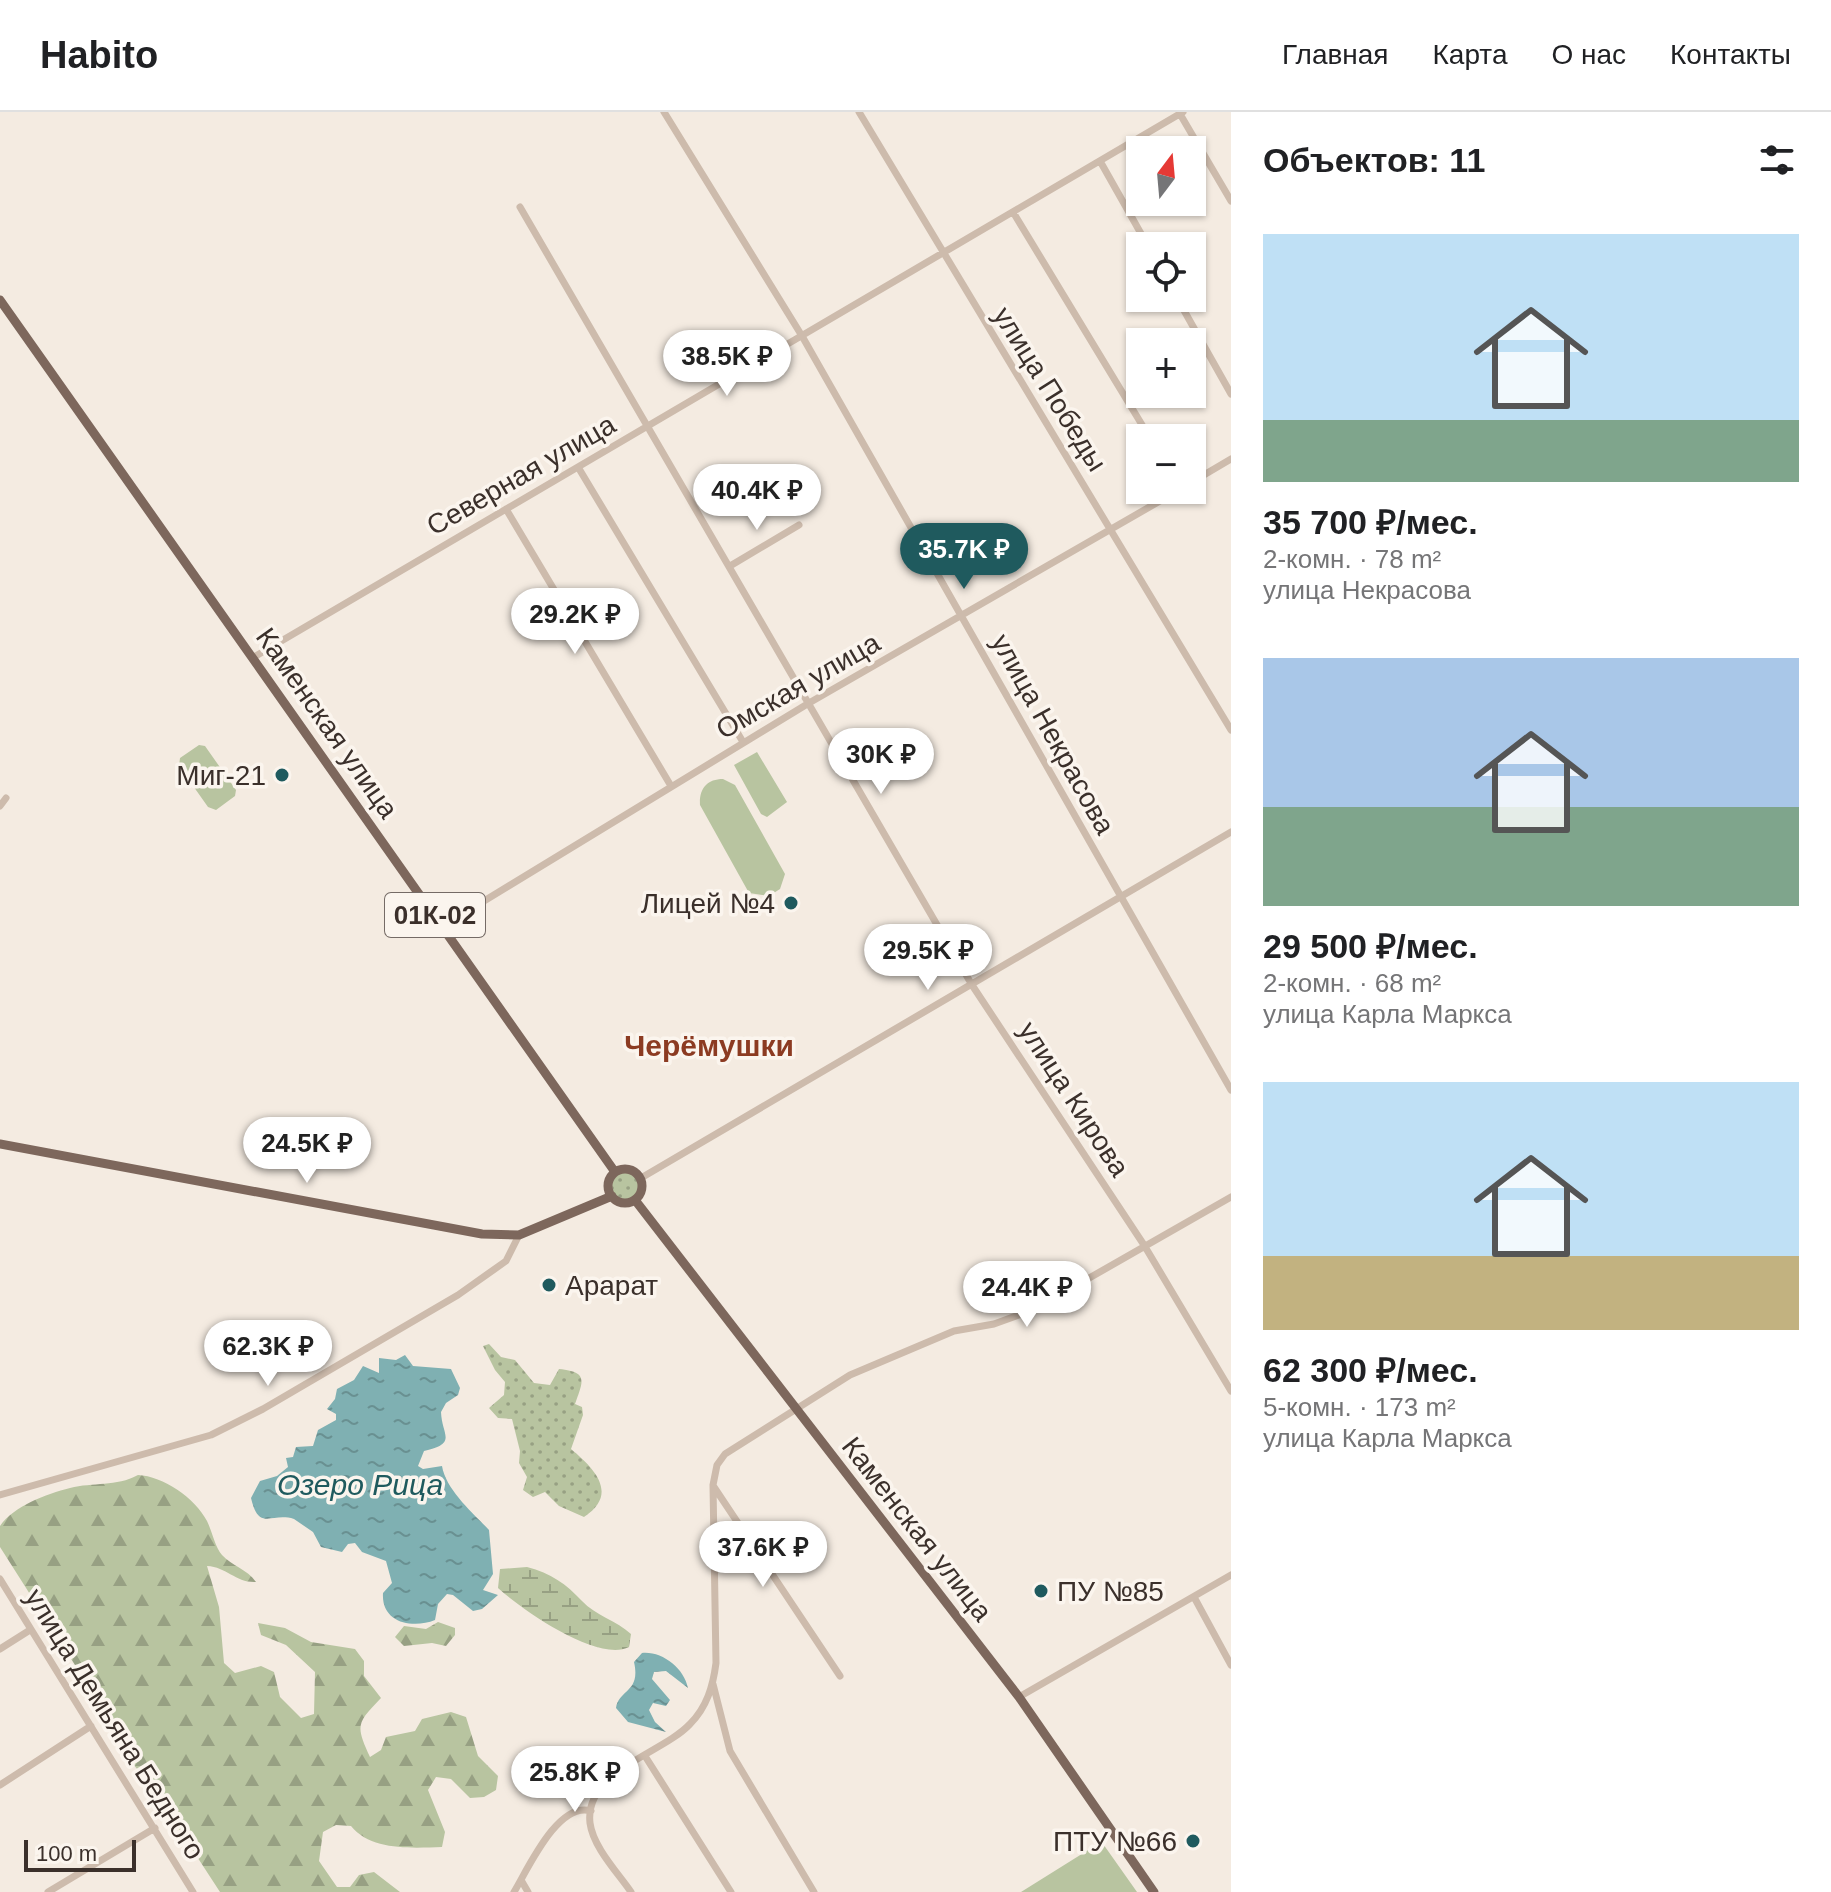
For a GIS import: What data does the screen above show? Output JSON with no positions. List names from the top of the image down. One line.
{"streets":{"main road":["Каменская улица","01К-02"],"street":["улица Победы","Северная улица","Омская улица","улица Некрасова","улица Кирова","улица Демьяна Бедного"]},"crossings":[["улица Победы","Северная улица"],["улица Победы","Омская улица"],["Северная улица","Каменская улица"],["Северная улица","улица Некрасова"],["Северная улица","улица Кирова"],["Омская улица","Каменская улица"],["Омская улица","улица Некрасова"],["Омская улица","улица Кирова"]],"districts":["Черёмушки"],"water":["Озеро Рица"],"places":["Миг-21","Лицей №4","Арарат","ПУ №85","ПТУ №66"],"scale_bar":"100 m","north":"top","page":{"header":"Habito","nav":["Главная","Карта","О нас","Контакты"],"heading":"Объектов: 11","map_buttons":["+","−"],"list":[{"name":"35 700 ₽/мес.","note":"2-комн. · 78 m² · улица Некрасова"},{"name":"29 500 ₽/мес.","note":"2-комн. · 68 m² · улица Карла Маркса"},{"name":"62 300 ₽/мес.","note":"5-комн. · 173 m² · улица Карла Маркса"}],"price":["38.5K ₽","40.4K ₽","35.7K ₽","29.2K ₽","30K ₽","29.5K ₽","24.5K ₽","24.4K ₽","62.3K ₽","37.6K ₽","25.8K ₽"],"scale":"100 m"}}
